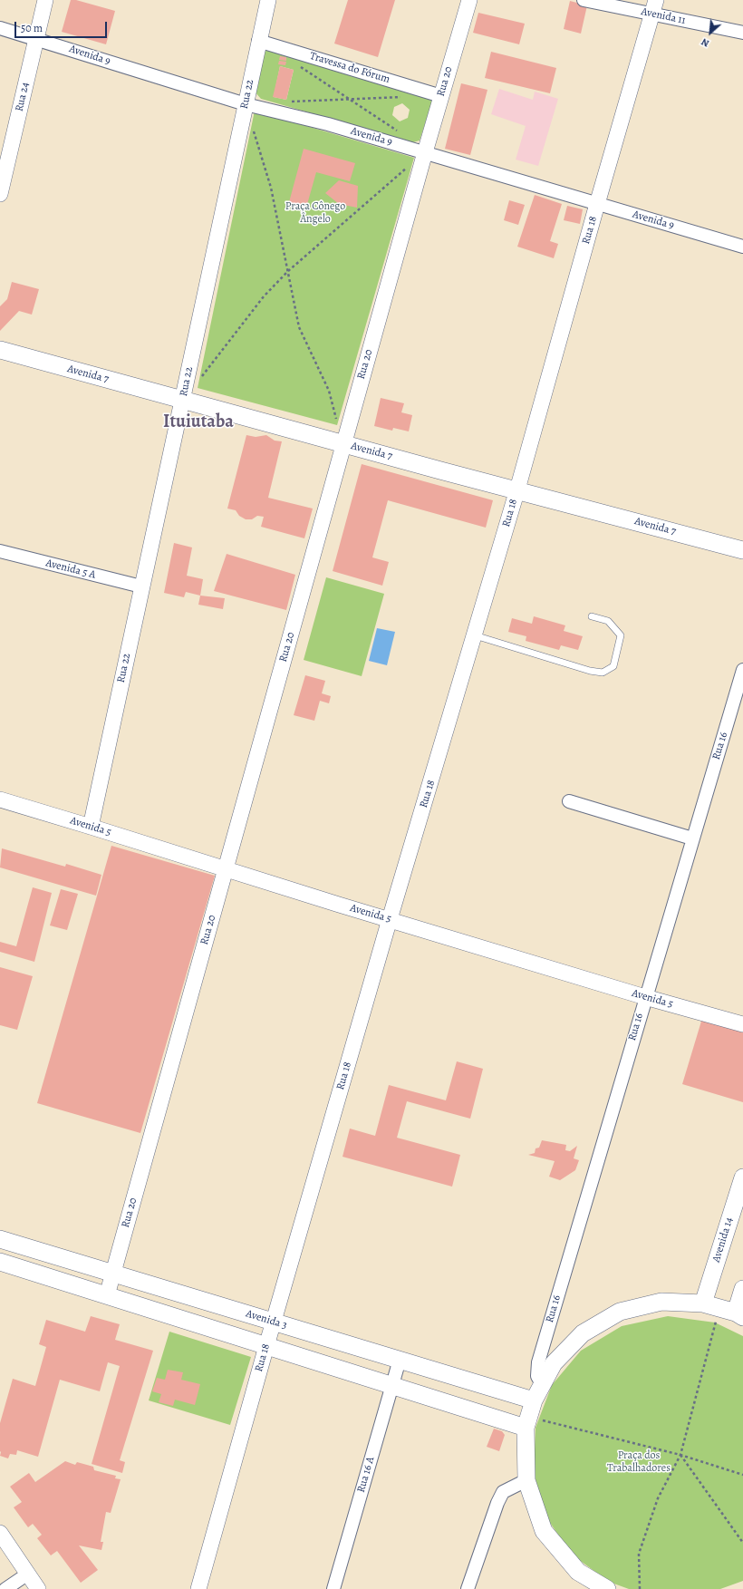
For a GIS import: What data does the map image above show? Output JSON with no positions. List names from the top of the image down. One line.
{"streets":{"main road":["Avenida 7","Avenida 14","Avenida 3"],"street":["Avenida 11","Avenida 9","Travessa do Fórum","Rua 20","Rua 22","Rua 24","Rua 18","Avenida 5 A","Rua 16","Avenida 5","Rua 16 A"]},"crossings":[["Avenida 11","Rua 18"],["Avenida 9","Rua 20"],["Avenida 9","Rua 22"],["Avenida 9","Rua 24"],["Avenida 9","Rua 18"],["Travessa do Fórum","Rua 20"],["Travessa do Fórum","Rua 22"],["Rua 20","Avenida 7"],["Rua 20","Avenida 5"],["Rua 20","Avenida 3"],["Rua 22","Avenida 7"],["Rua 22","Avenida 5 A"],["Rua 22","Avenida 5"],["Rua 18","Avenida 7"],["Rua 18","Avenida 5"],["Rua 18","Avenida 3"],["Rua 16","Avenida 5"],["Avenida 3","Rua 16 A"]],"districts":["Ituiutaba"],"parks":["Praça Cônego Ângelo","Praça dos Trabalhadores"],"scale_bar":"50 m","north":"bottom left"}
